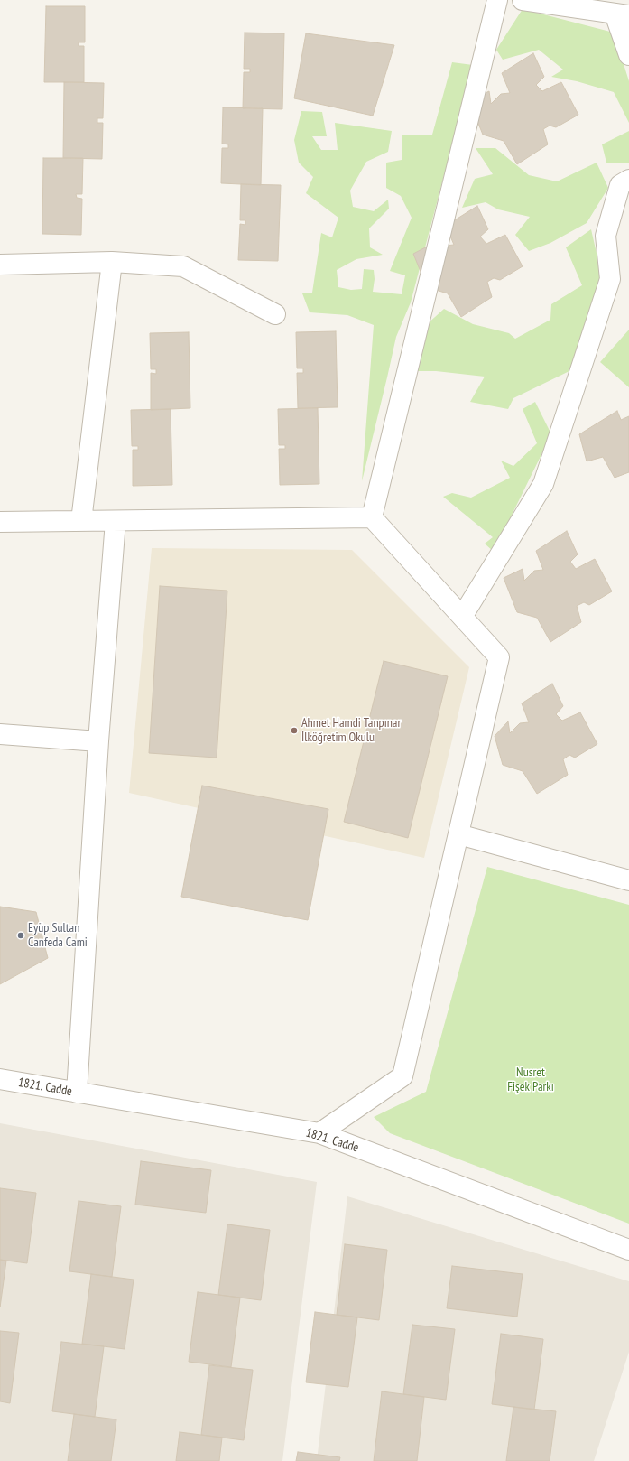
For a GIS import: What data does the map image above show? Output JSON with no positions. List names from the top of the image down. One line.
{"streets":{"street":["1821. Cadde"]},"parks":["Nusret Fişek Parkı"],"places":["Ahmet Hamdi Tanpınar İlköğretim Okulu","Eyüp Sultan Canfeda Cami"]}
